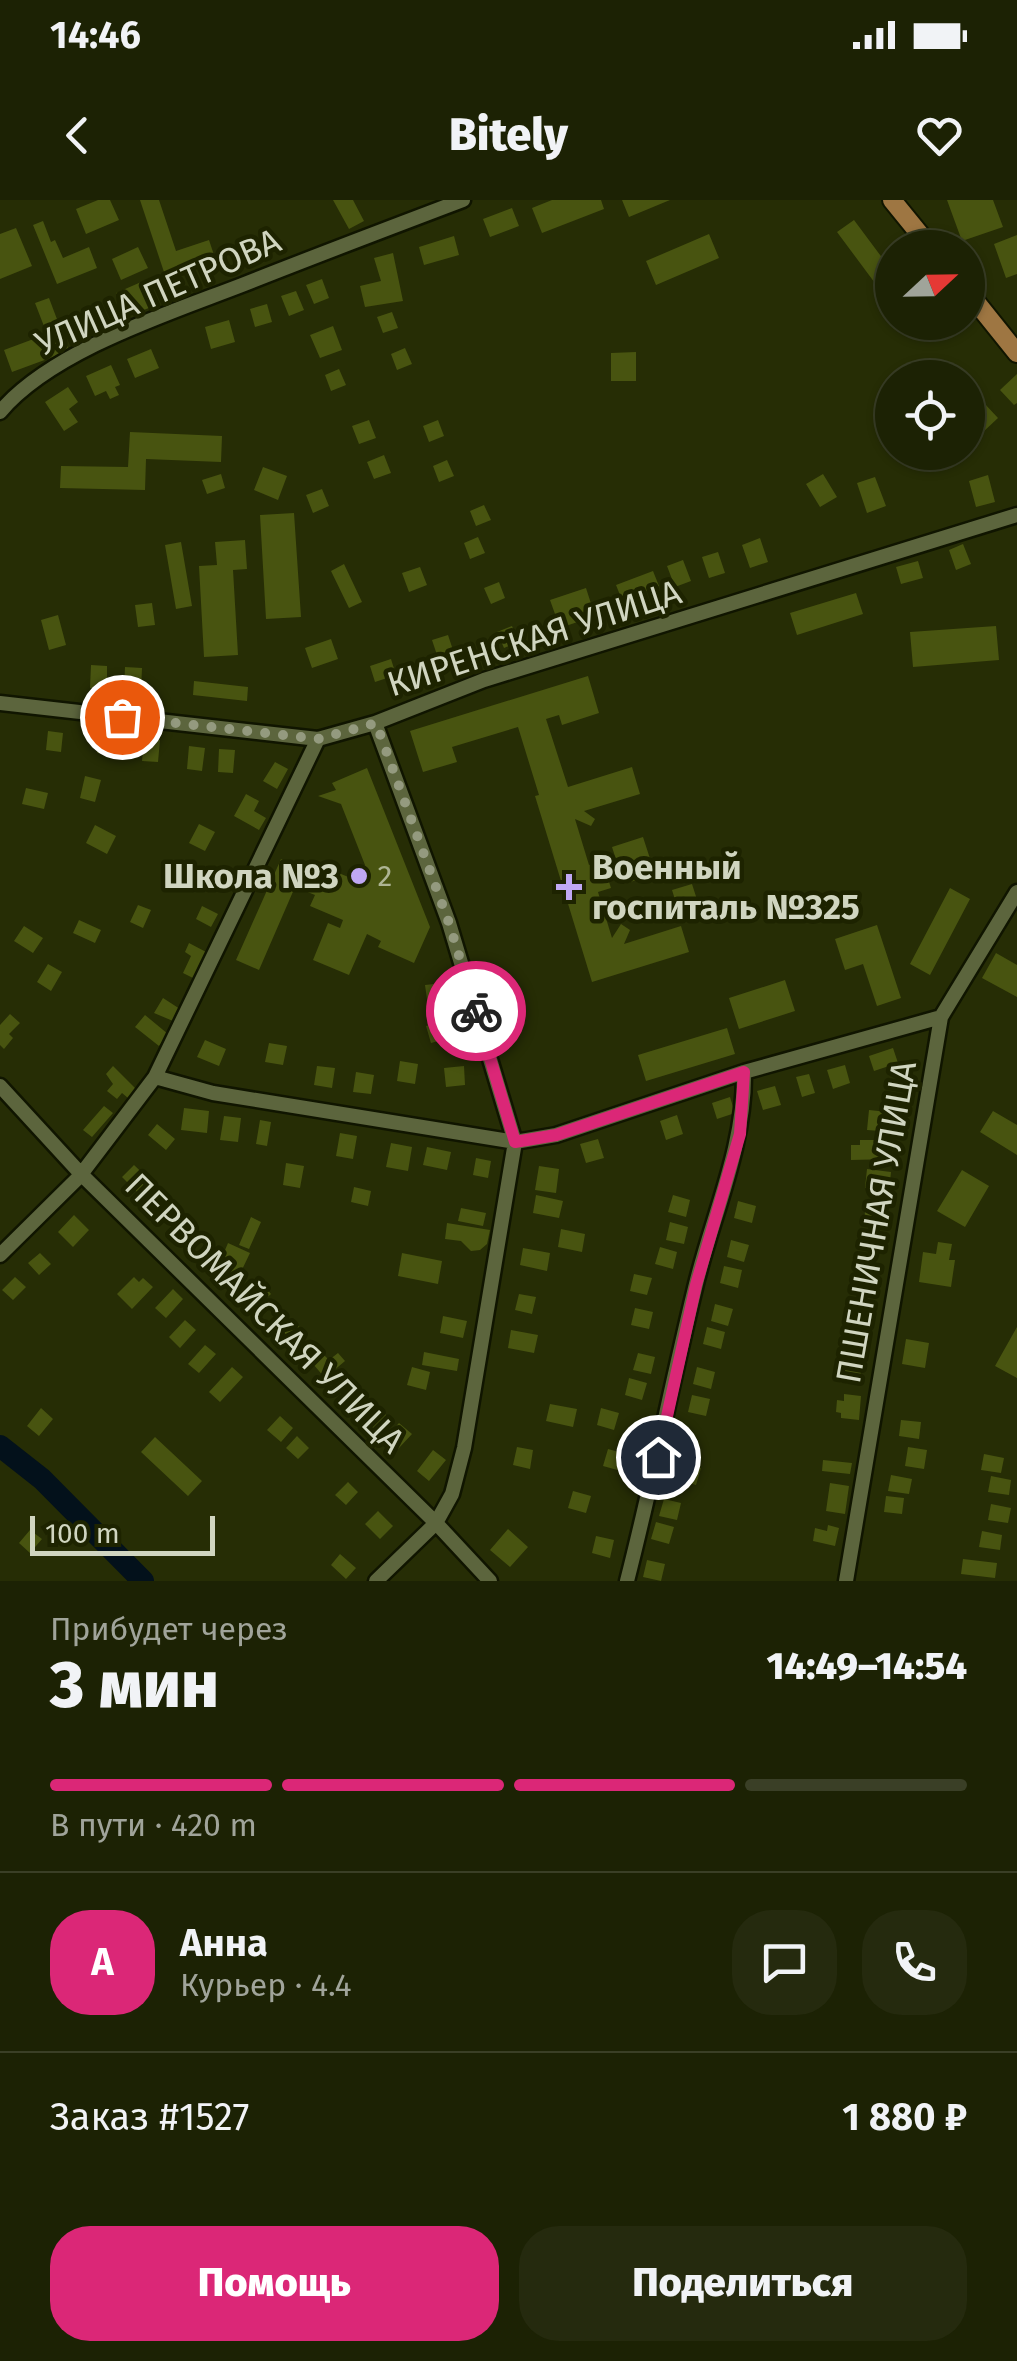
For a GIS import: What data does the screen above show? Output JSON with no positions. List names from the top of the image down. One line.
{"streets":{"street":["УЛИЦА ПЕТРОВА","КИРЕНСКАЯ УЛИЦА","ПШЕНИЧНАЯ УЛИЦА","ПЕРВОМАЙСКАЯ УЛИЦА"]},"places":{"other":["Школа №3"],"health":["Военный госпиталь №325"]},"house_numbers":["2"],"scale_bar":"100 m","north":"right","page":{"status":"14:46","header":"Bitely","scale":"100 m","heading":["3 мин","Прибудет через","14:49–14:54"],"panel":["Анна","Курьер · 4.4","Заказ #1527","1 880 ₽"],"bar":"В пути · 420 m","round":"А","buttons":["Помощь","Поделиться"]}}
